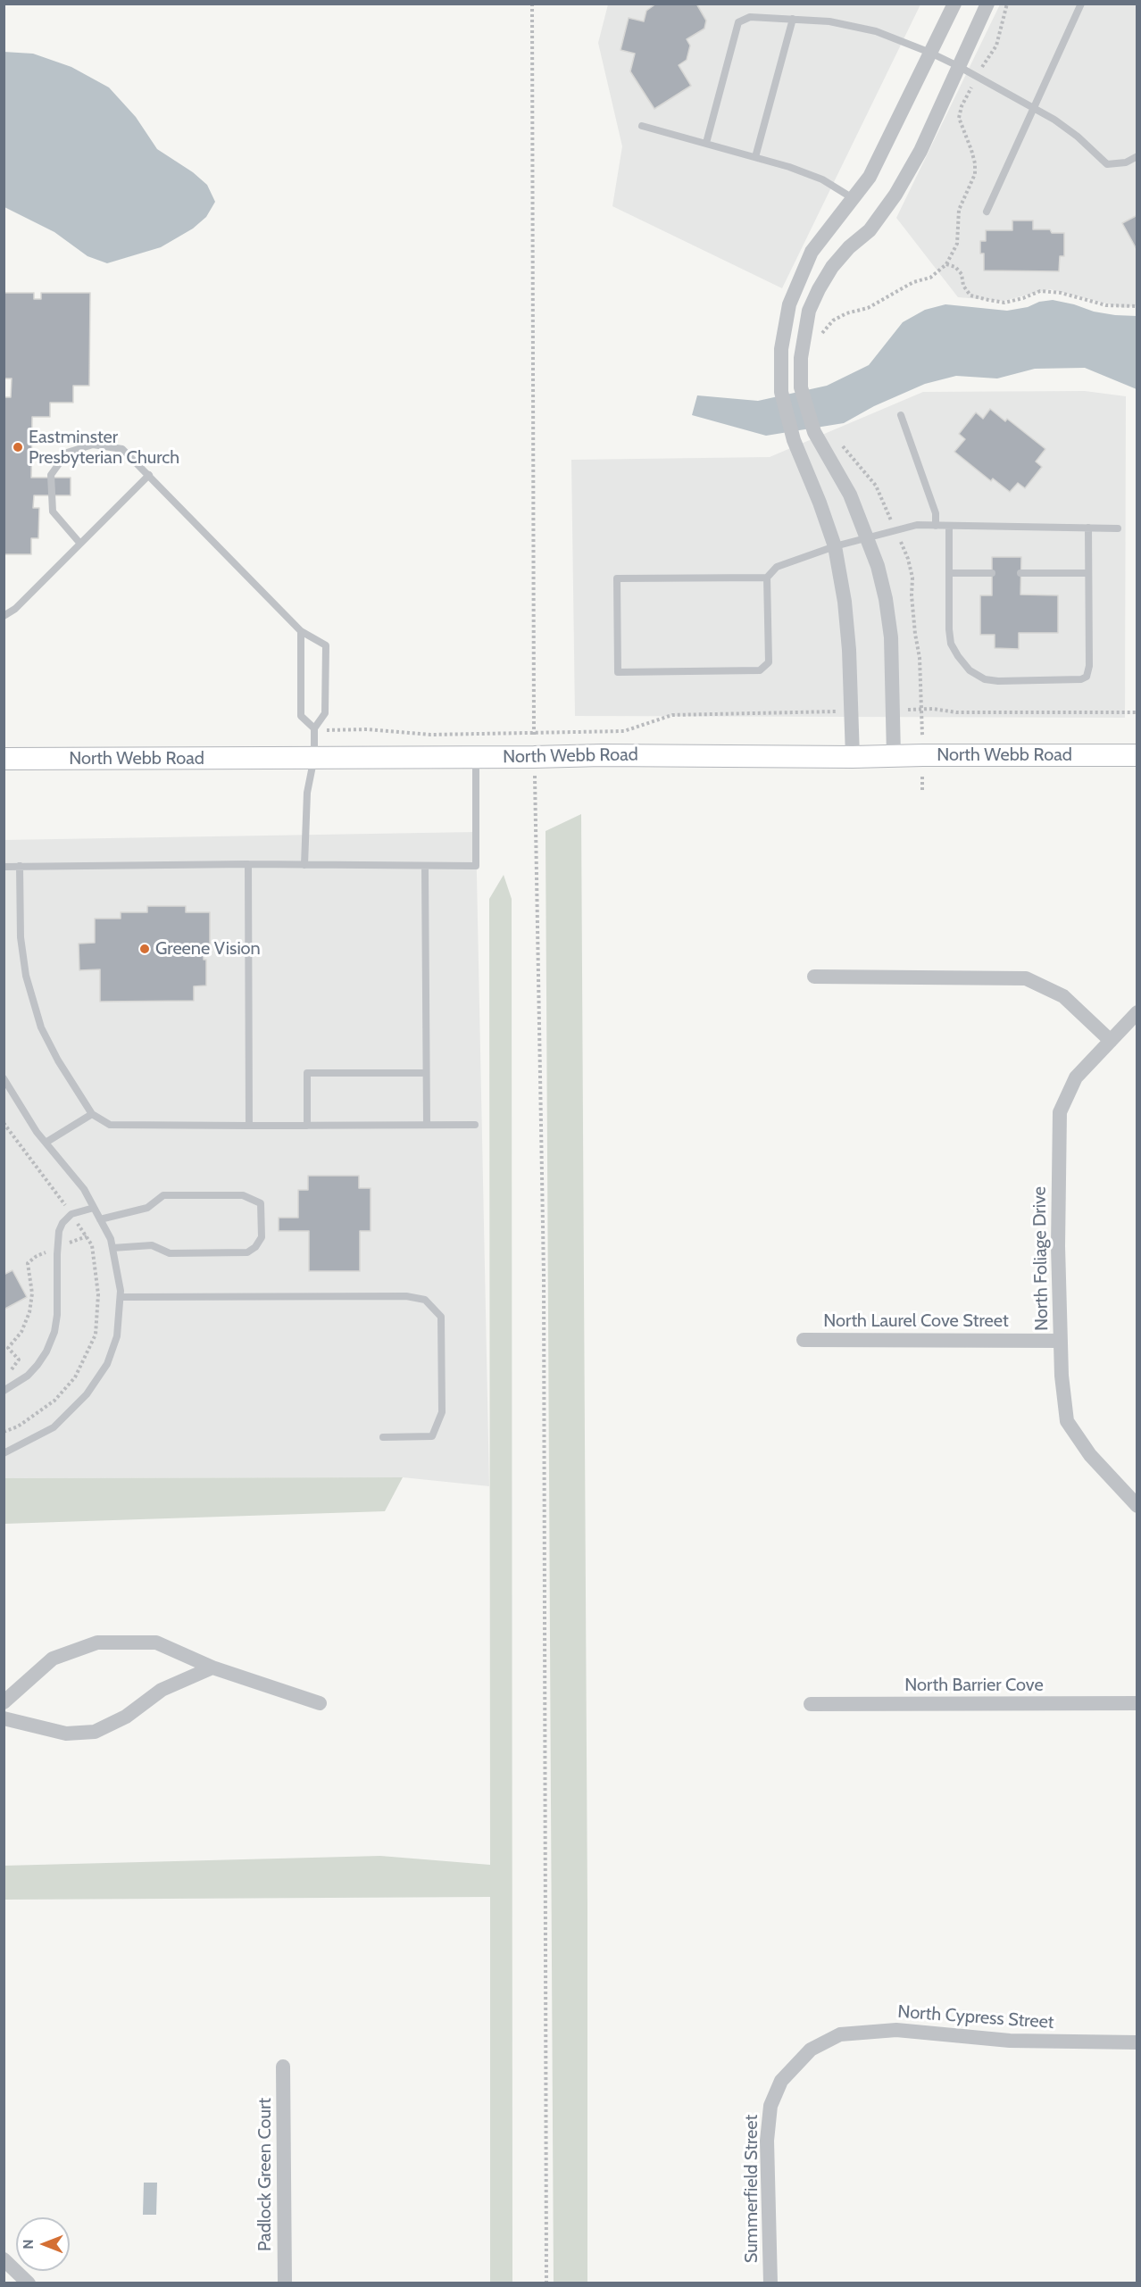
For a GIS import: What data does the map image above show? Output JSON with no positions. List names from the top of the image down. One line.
{"streets":{"main road":["North Webb Road"],"street":["North Foliage Drive","North Laurel Cove Street","North Barrier Cove","North Cypress Street","Padlock Green Court","Summerfield Street"]},"crossings":[["North Foliage Drive","North Laurel Cove Street"],["North Cypress Street","Summerfield Street"]],"places":["Eastminster Presbyterian Church","Greene Vision"],"north":"left"}
